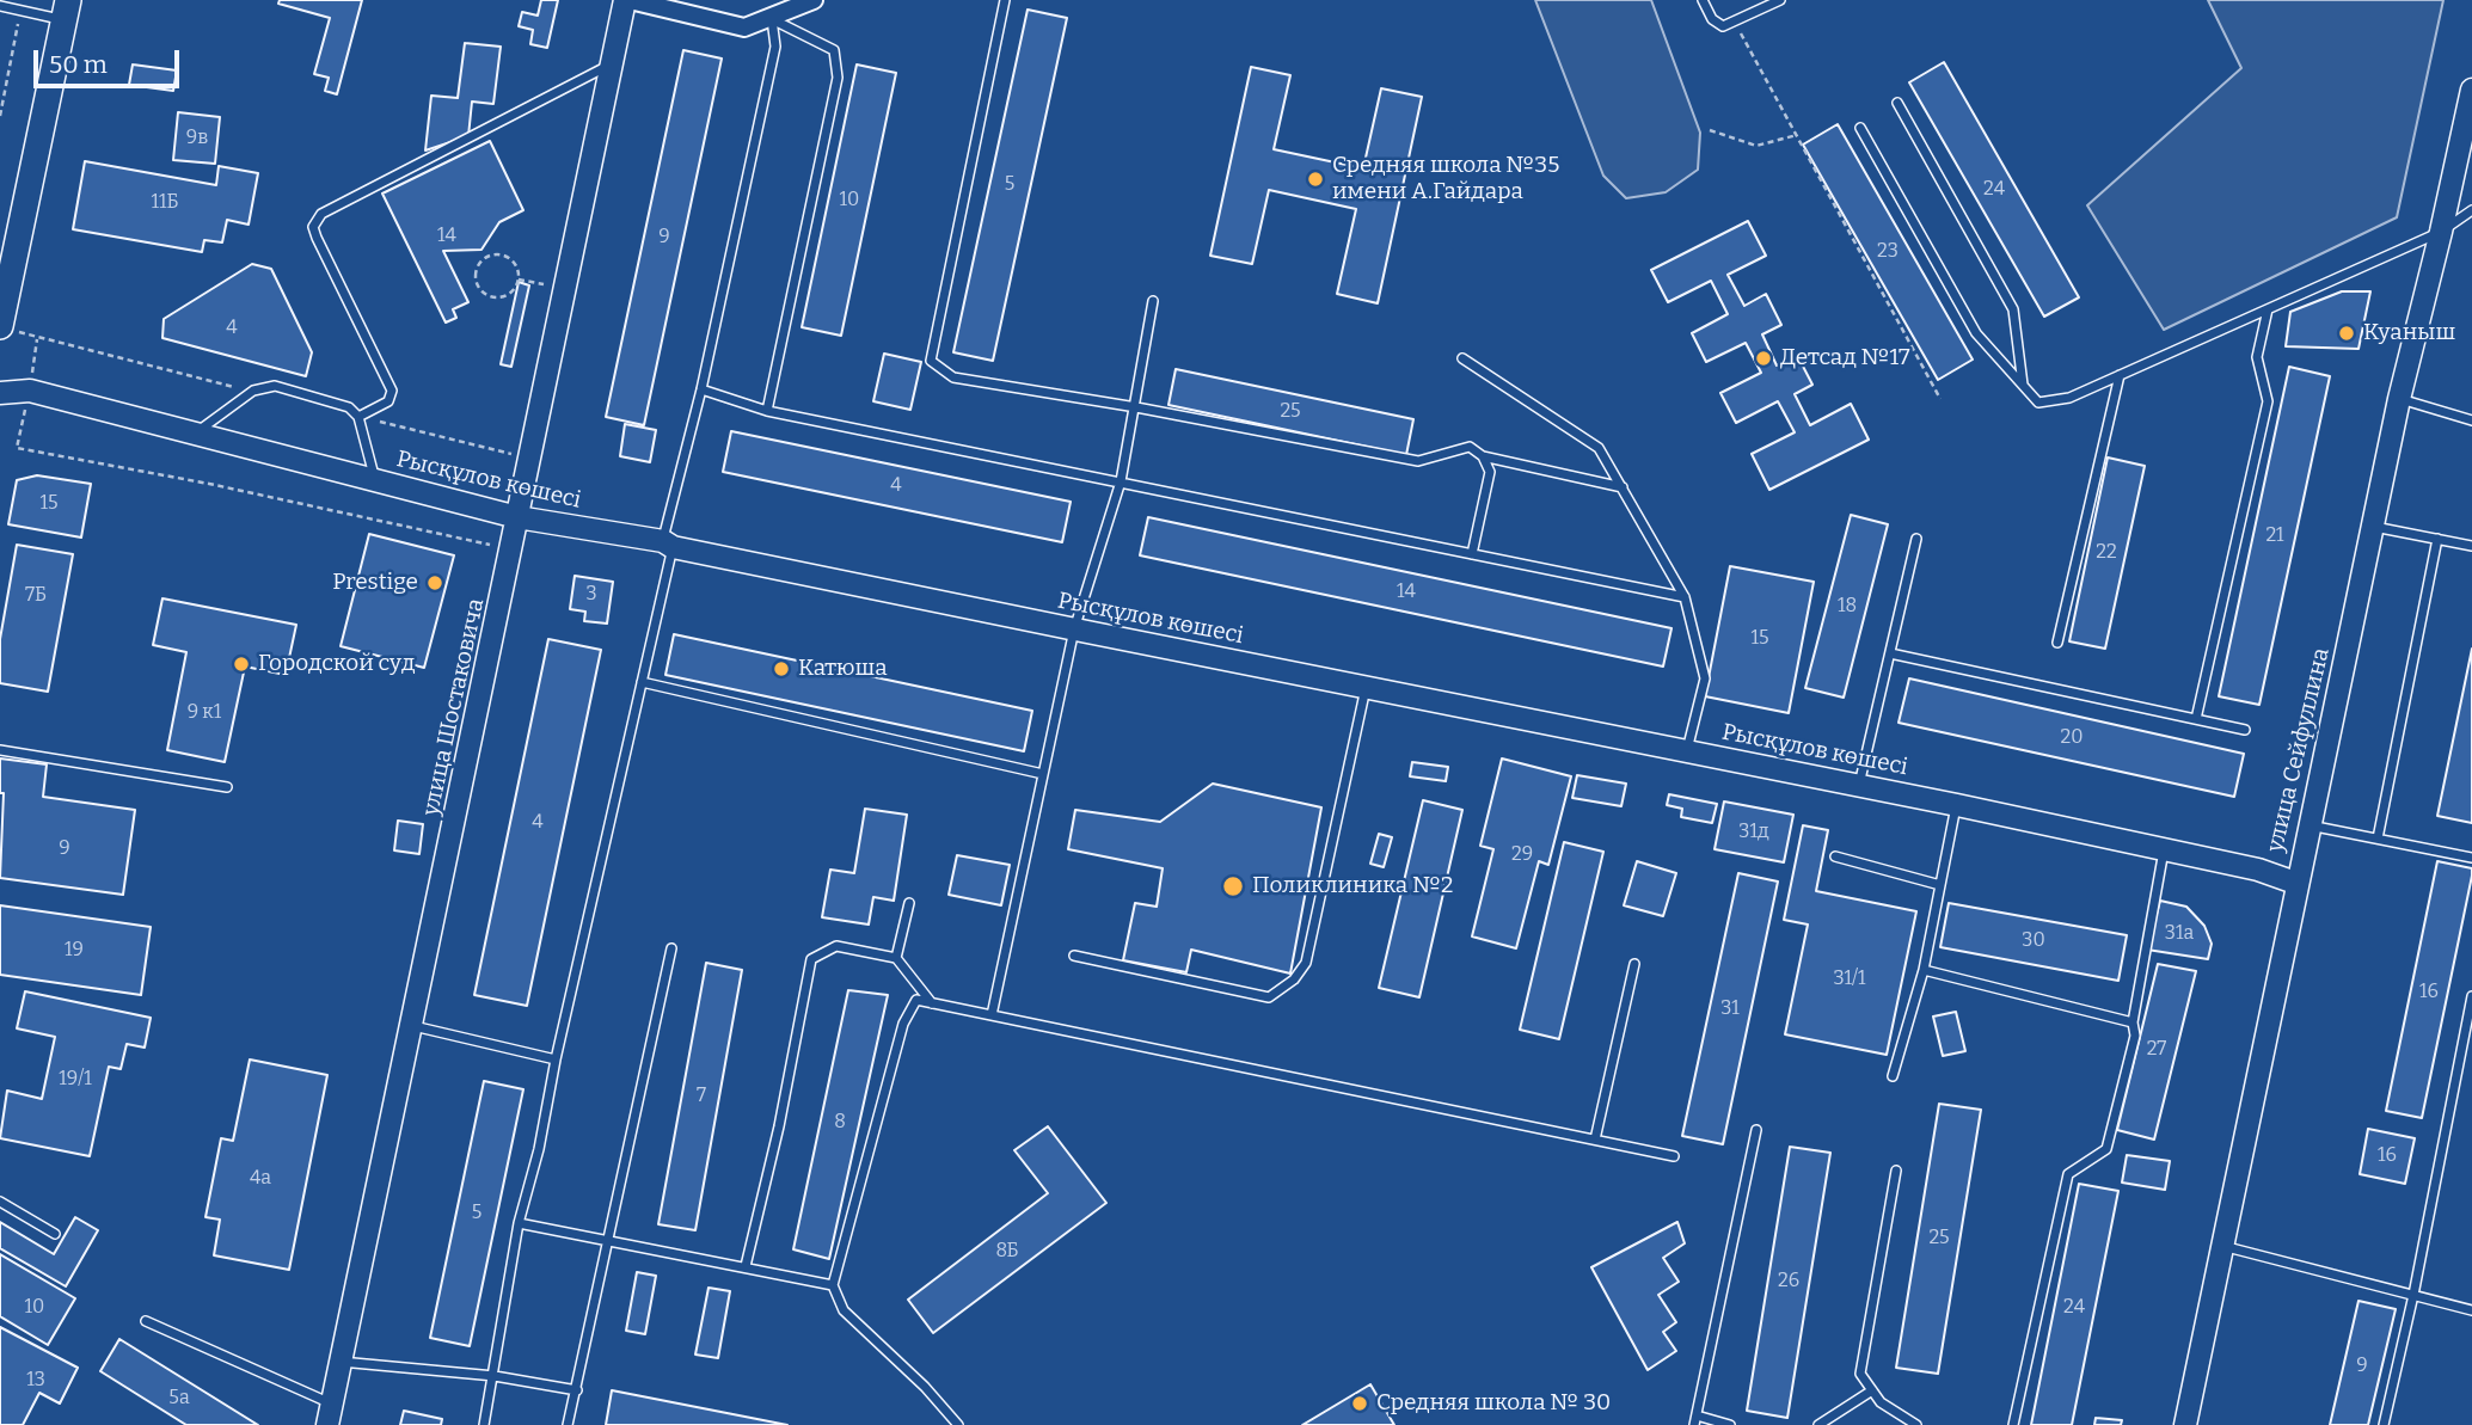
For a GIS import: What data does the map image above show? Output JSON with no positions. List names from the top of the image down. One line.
{"streets":{"street":["Рысқұлов көшесі","улица Шостаковича","улица Сейфуллина"]},"crossings":[["Рысқұлов көшесі","улица Шостаковича"],["Рысқұлов көшесі","улица Сейфуллина"]],"places":["Средняя школа №35 имени А.Гайдара","Куаныш","Детсад №17","Prestige","Городской суд","Катюша","Поликлиника №2","Средняя школа № 30"],"house_numbers":["9в","5","24","10","11Б","14","9","23","4","25","4","15","21","22","14","3","7Б","18","15","9 к1","20","4","31д","9","29","31а","30","19","31/1","16","31","27","19/1","7","8","16","4а","5","25","8Б","26","10","24","9","13","5а"],"scale_bar":"50 m"}
